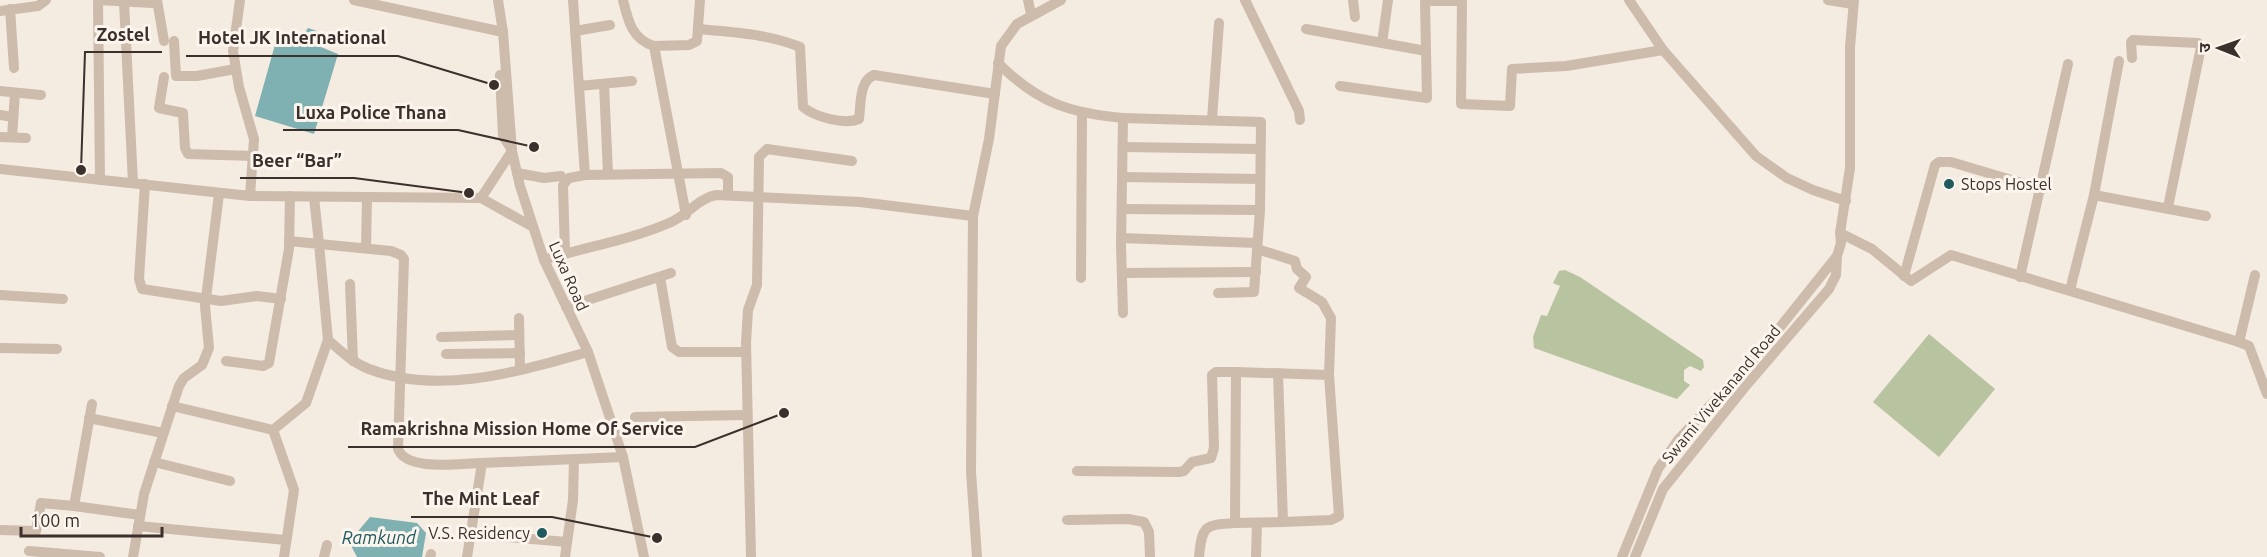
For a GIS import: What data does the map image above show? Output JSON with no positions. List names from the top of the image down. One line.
{"streets":{"street":["Luxa Road","Swami Vivekanand Road"]},"water":["Ramkund"],"places":["Hotel JK International","Luxa Police Thana","Zostel","Stops Hostel","Beer “Bar”","Ramakrishna Mission Home Of Service","V.S. Residency","The Mint Leaf"],"scale_bar":"100 m","north":"left"}
